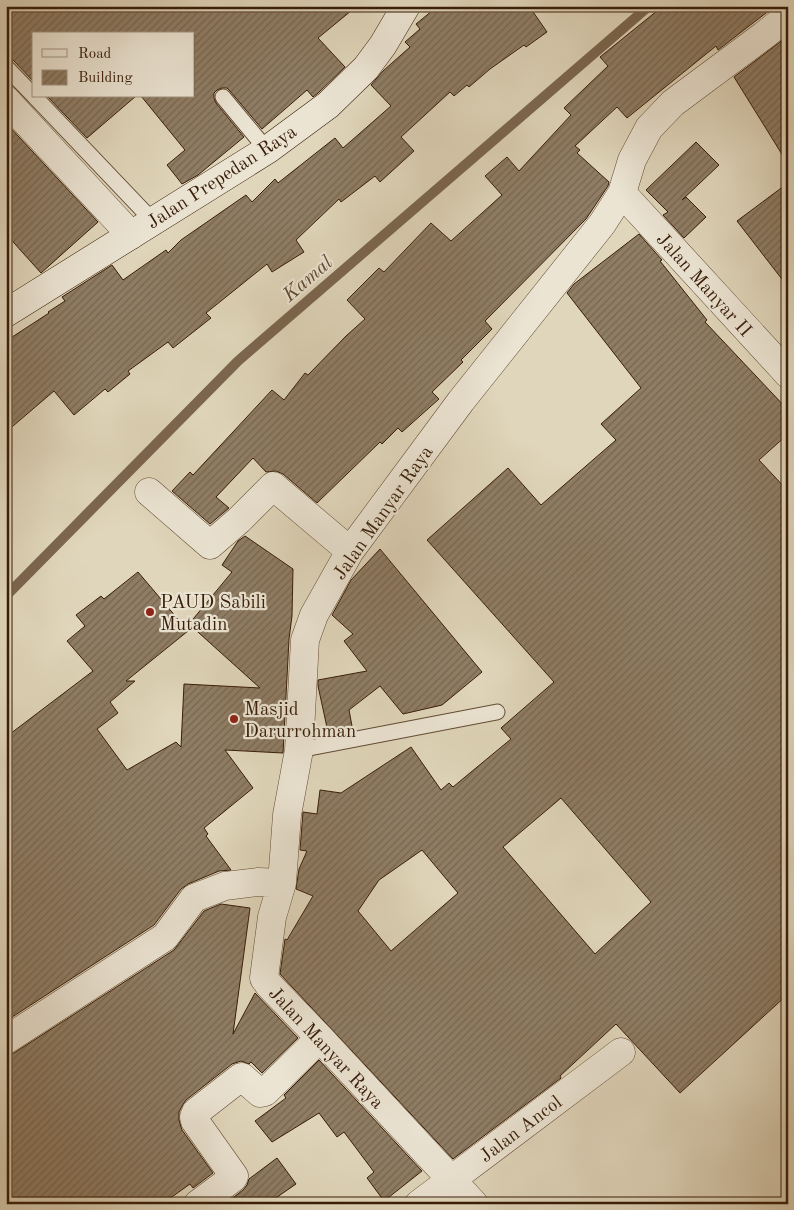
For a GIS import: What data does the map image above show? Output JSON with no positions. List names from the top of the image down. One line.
{"streets":{"street":["Jalan Prepedan Raya","Jalan Manyar II","Jalan Manyar Raya","Jalan Ancol"]},"crossings":[["Jalan Manyar II","Jalan Manyar Raya"],["Jalan Manyar Raya","Jalan Ancol"]],"water":["Kamal"],"places":["PAUD Sabili Mutadin","Masjid Darurrohman"],"legend":["Road","Building"]}
